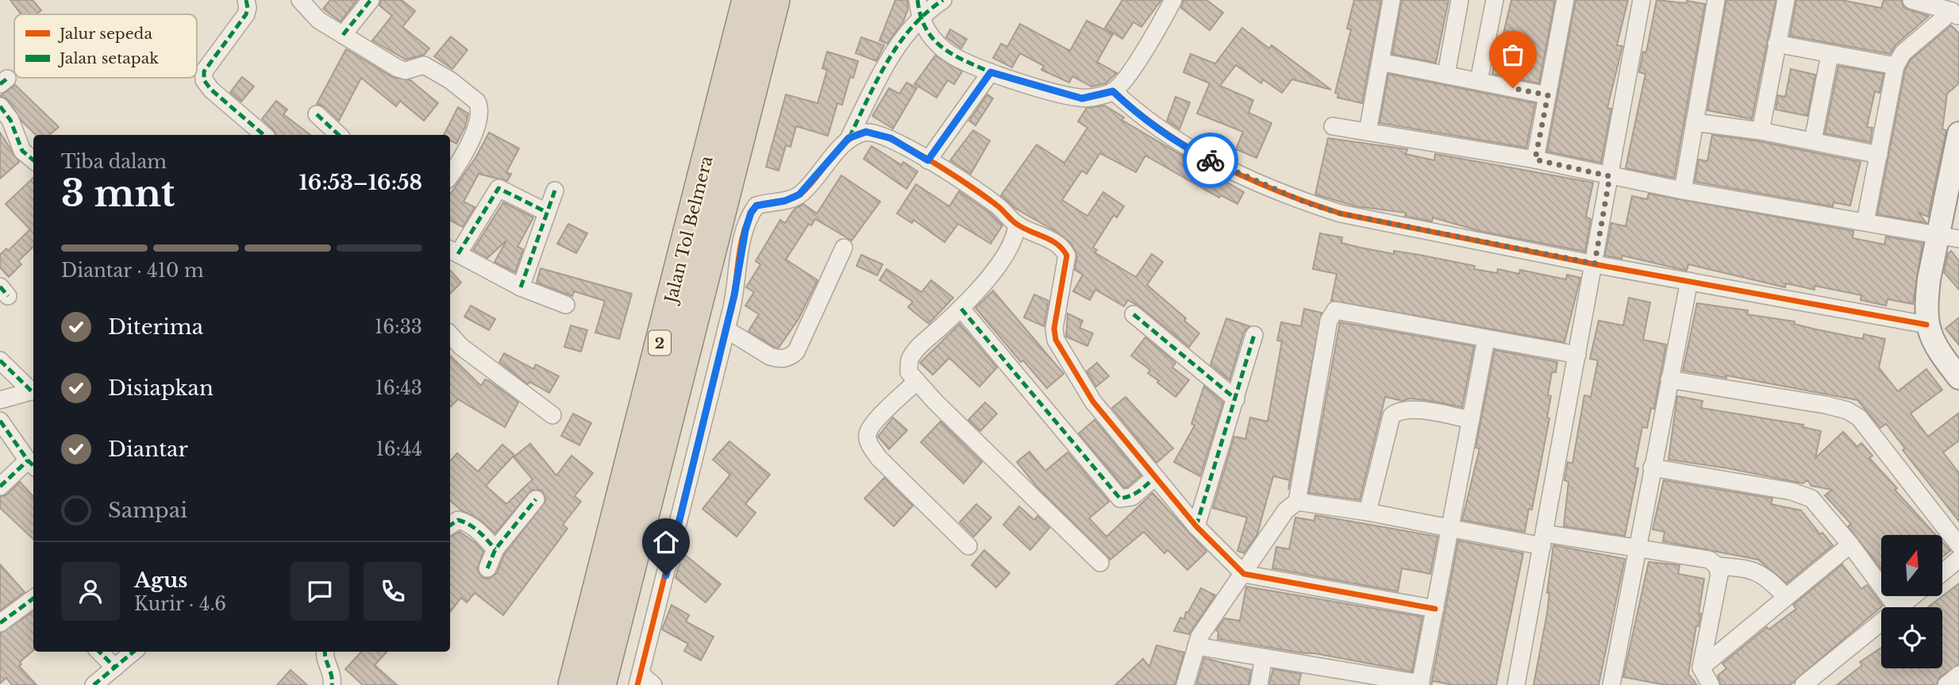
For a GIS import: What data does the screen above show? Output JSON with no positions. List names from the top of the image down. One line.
{"streets":{"highway":["Jalan Tol Belmera","2"]},"legend":["Jalur sepeda","Jalan setapak"],"north":"top","page":{"heading":["3 mnt","Tiba dalam","16:53–16:58"],"panel":["Agus","Kurir · 4.6"],"bar":"Diantar · 410 m","list":[["Diterima","16:33"],["Disiapkan","16:43"],["Diantar","16:44"],"Sampai"]}}
